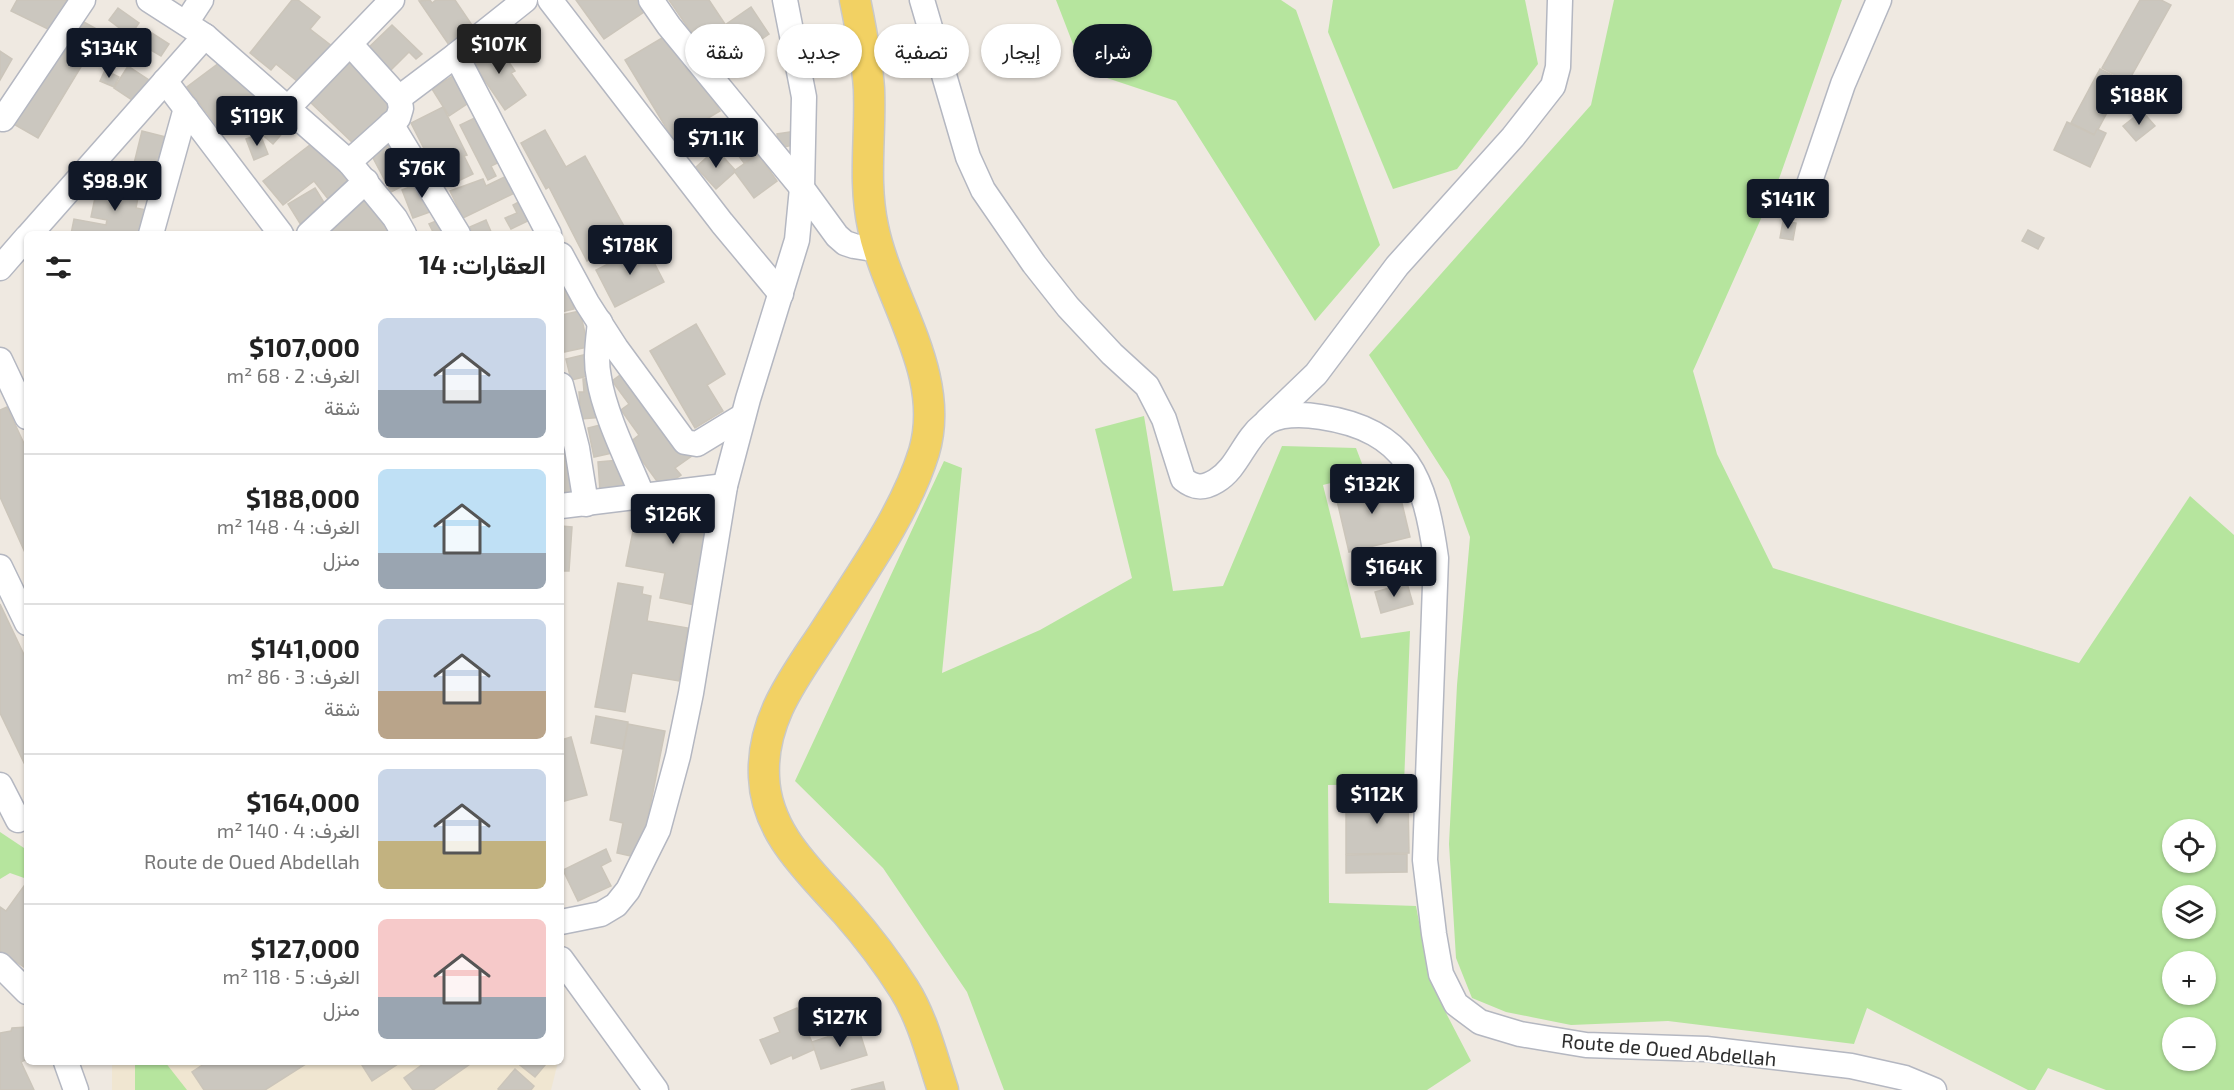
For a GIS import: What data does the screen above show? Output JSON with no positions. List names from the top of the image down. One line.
{"streets":{"street":["Route de Oued Abdellah"]},"page":{"price":["$107K","$134K","$188K","$119K","$71.1K","$76K","$98.9K","$141K","$178K","$132K","$126K","$164K","$112K","$127K"],"chip":["شراء","إيجار","تصفية","جديد","شقة"],"heading":"العقارات: 14","list":[{"name":"$107,000","note":"الغرف: 2 · 68 m² · شقة"},{"name":"$188,000","note":"الغرف: 4 · 148 m² · منزل"},{"name":"$141,000","note":"الغرف: 3 · 86 m² · شقة"},{"name":"$164,000","note":"الغرف: 4 · 140 m² · Route de Oued Abdellah"},{"name":"$127,000","note":"الغرف: 5 · 118 m² · منزل"}],"map_buttons":["+","−"]}}
